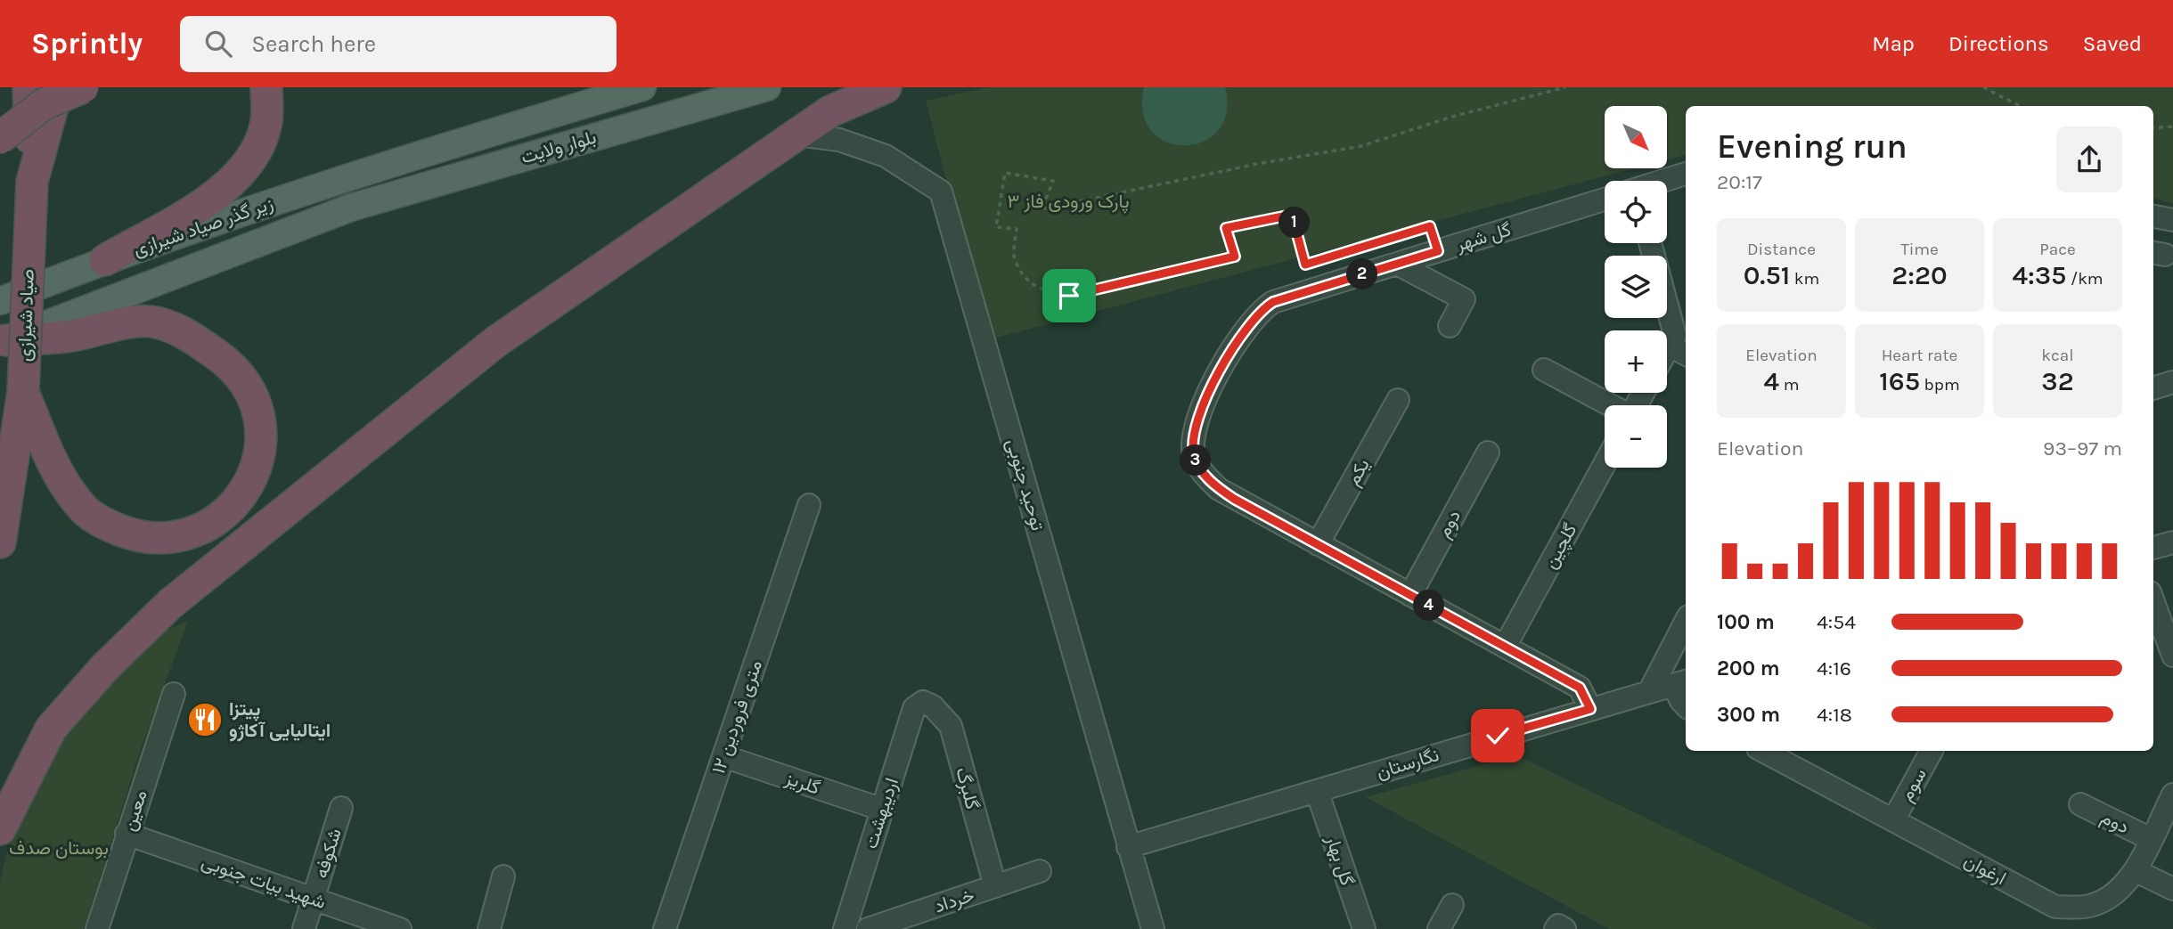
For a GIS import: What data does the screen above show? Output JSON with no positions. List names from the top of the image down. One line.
{"streets":{"highway":["صیاد شیرازی"],"main road":["بلوار ولایت","زیر گذر صیاد شیرازی"],"street":["گل شهر","یکم","توحید جنوبی","دوم","گلچین","۱۲ متری فروردین","نگارستان","گلریز","سوم","گلبرگ","معین","اردیبهشت","شکوفه","گل بهار","ارغوان","شهید بیات جنوبی","خرداد"]},"crossings":[["بلوار ولایت","زیر گذر صیاد شیرازی"],["گل شهر","یکم"],["توحید جنوبی","نگارستان"],["دوم","ارغوان"],["۱۲ متری فروردین","گلریز"],["نگارستان","گل بهار"],["گلریز","اردیبهشت"],["سوم","ارغوان"],["گلبرگ","اردیبهشت"],["گلبرگ","خرداد"],["معین","شهید بیات جنوبی"],["شکوفه","شهید بیات جنوبی"]],"parks":["پارک ورودی فاز ۳","بوستان صدف"],"places":{"restaurant":["پیتزا ایتالیایی آکاژو"]},"north":"bottom right","page":{"header":"Sprintly","search":"Search here","nav":["Map","Directions","Saved"],"map_buttons":["+","−"],"heading":["Evening run","20:17"],"pins":["1","2","3","4"],"stats":[["Distance","0.51 km"],["Time","2:20"],["Pace","4:35 /km"],["Elevation","4 m"],["Heart rate","165 bpm"],["kcal","32"]],"chart":["Elevation","93–97 m"],"list":[{"name":"100 m","note":"4:54"},{"name":"200 m","note":"4:16"},{"name":"300 m","note":"4:18"}]}}
